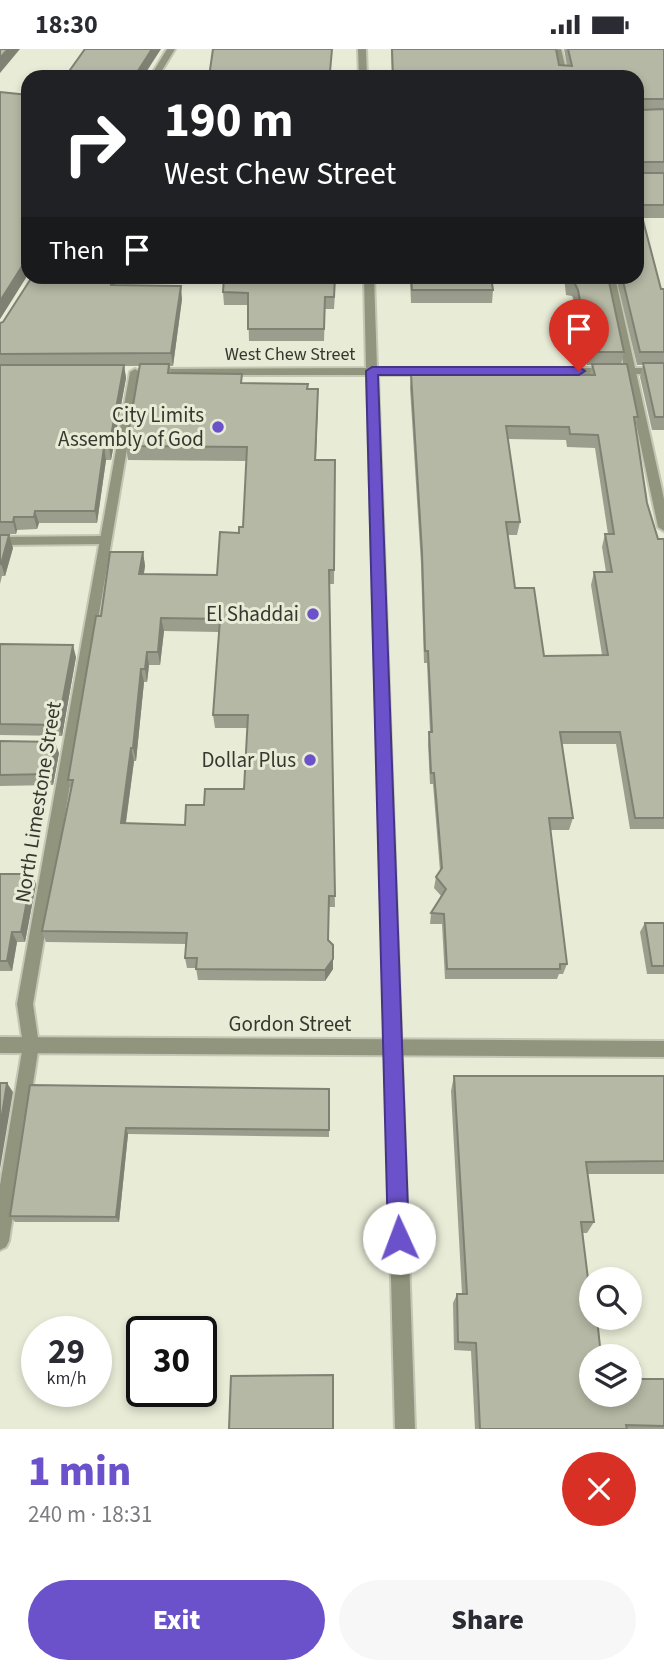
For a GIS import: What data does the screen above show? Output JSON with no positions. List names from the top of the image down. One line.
{"streets":{"street":["West Chew Street","North Limestone Street","Gordon Street"]},"crossings":[["West Chew Street","North Limestone Street"],["North Limestone Street","Gordon Street"]],"places":["City Limits Assembly of God","El Shaddai","Dollar Plus"],"page":{"status":"18:30","turn":["190 m","West Chew Street"],"then":"Then","speed":"29 km/h","limit":"30","heading":["1 min","240 m · 18:31"],"buttons":["Exit","Share"]}}
